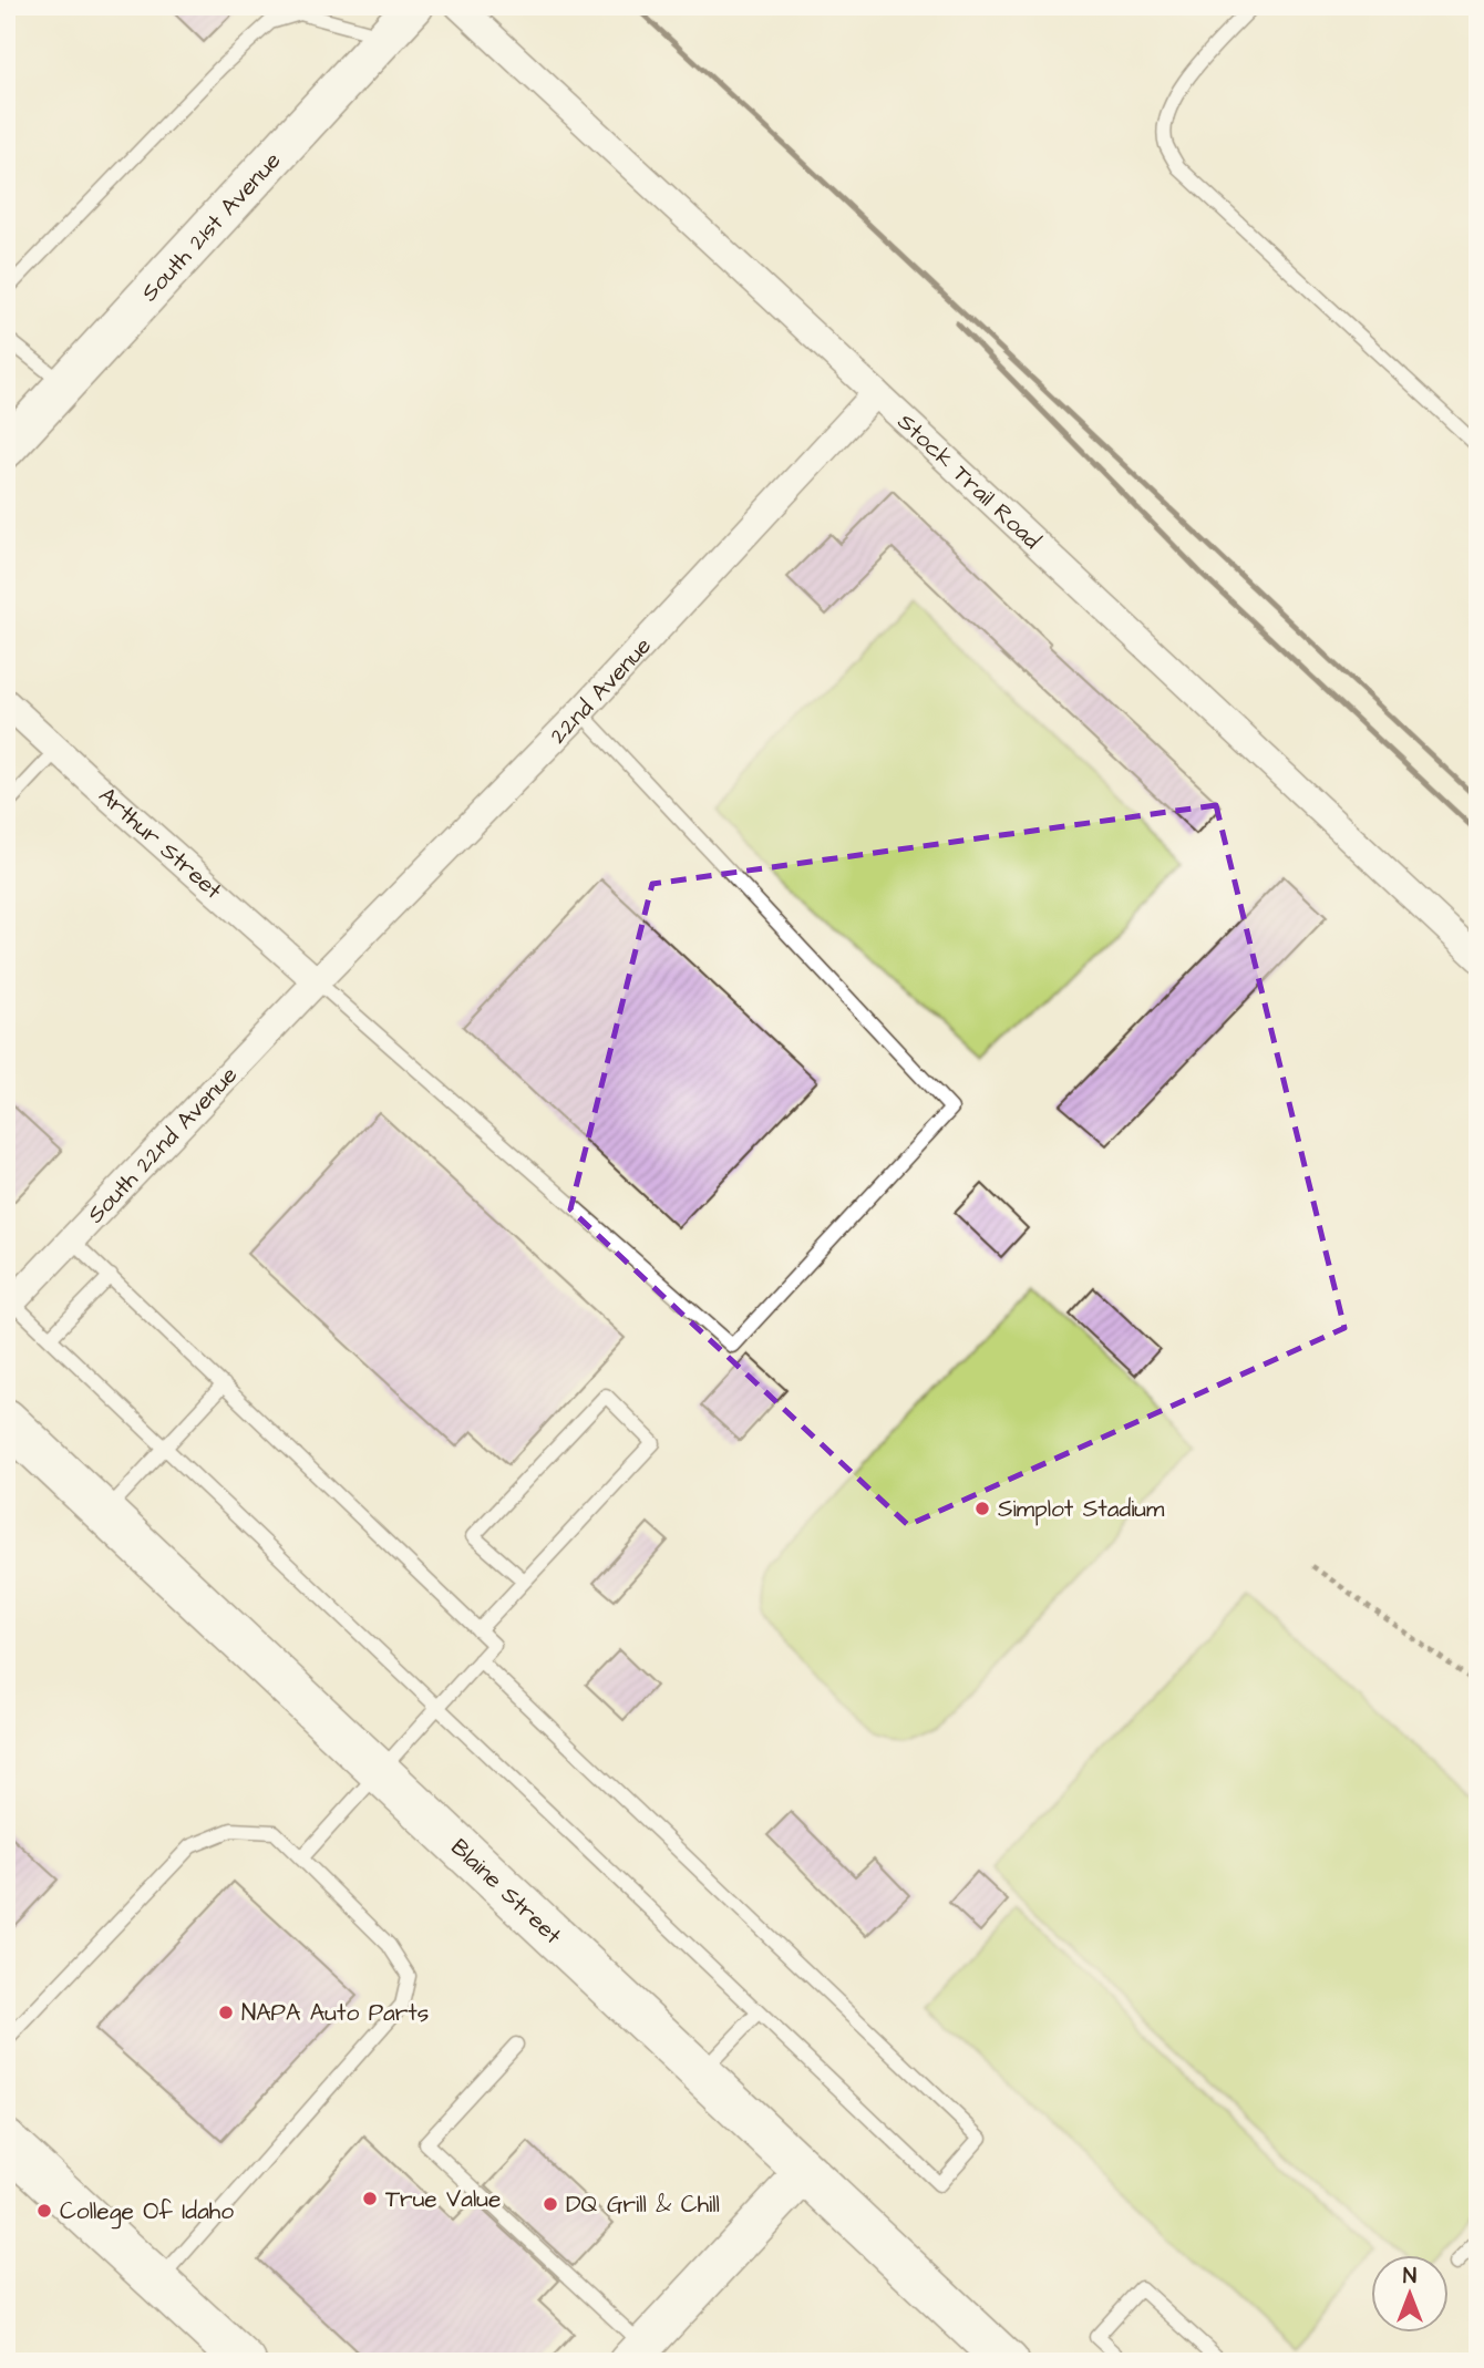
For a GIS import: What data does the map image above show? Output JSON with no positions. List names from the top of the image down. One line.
{"streets":{"main road":["South 21st Avenue","Blaine Street"],"street":["Stock Trail Road","22nd Avenue","Arthur Street","South 22nd Avenue"]},"crossings":[["Stock Trail Road","22nd Avenue"],["22nd Avenue","Arthur Street"],["22nd Avenue","South 22nd Avenue"],["Arthur Street","South 22nd Avenue"]],"places":["Simplot Stadium","NAPA Auto Parts","True Value","DQ Grill & Chill","College Of Idaho"],"north":"top"}
